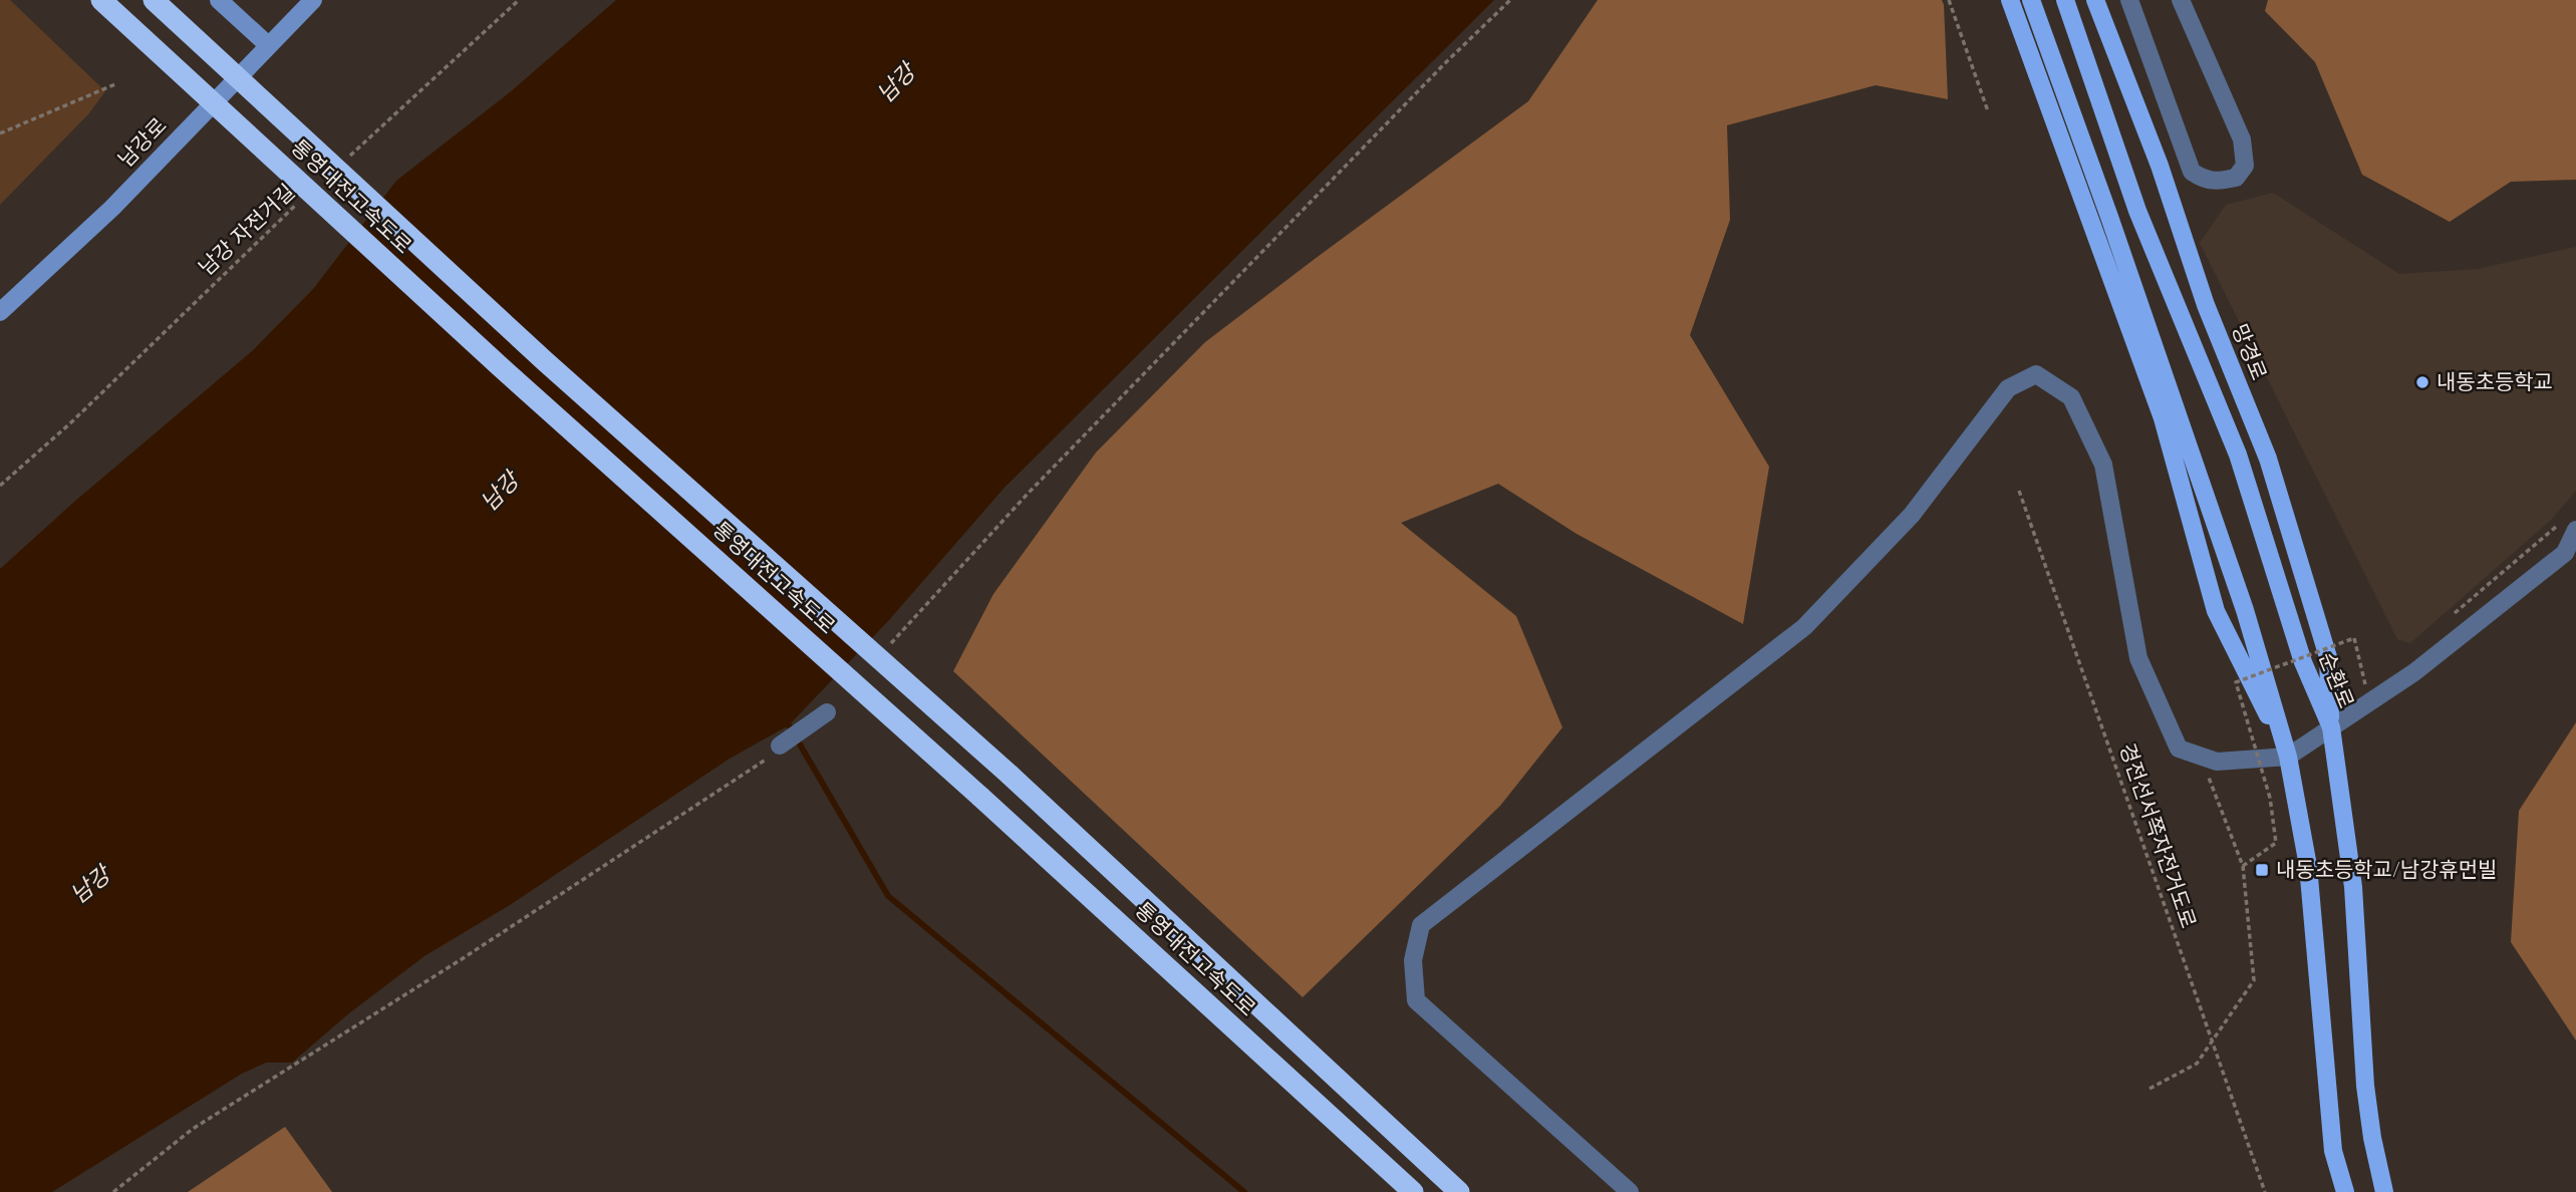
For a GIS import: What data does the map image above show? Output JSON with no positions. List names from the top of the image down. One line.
{"streets":{"highway":["통영대전고속도로"],"main road":["망경로","순환로"],"street":["남강로"],"path":["남강 자전거길","경전선서쪽자전거도로"]},"crossings":[["망경로","순환로"]],"water":["남강"],"places":{"other":["내동초등학교"],"transit":["내동초등학교/남강휴먼빌"]}}
